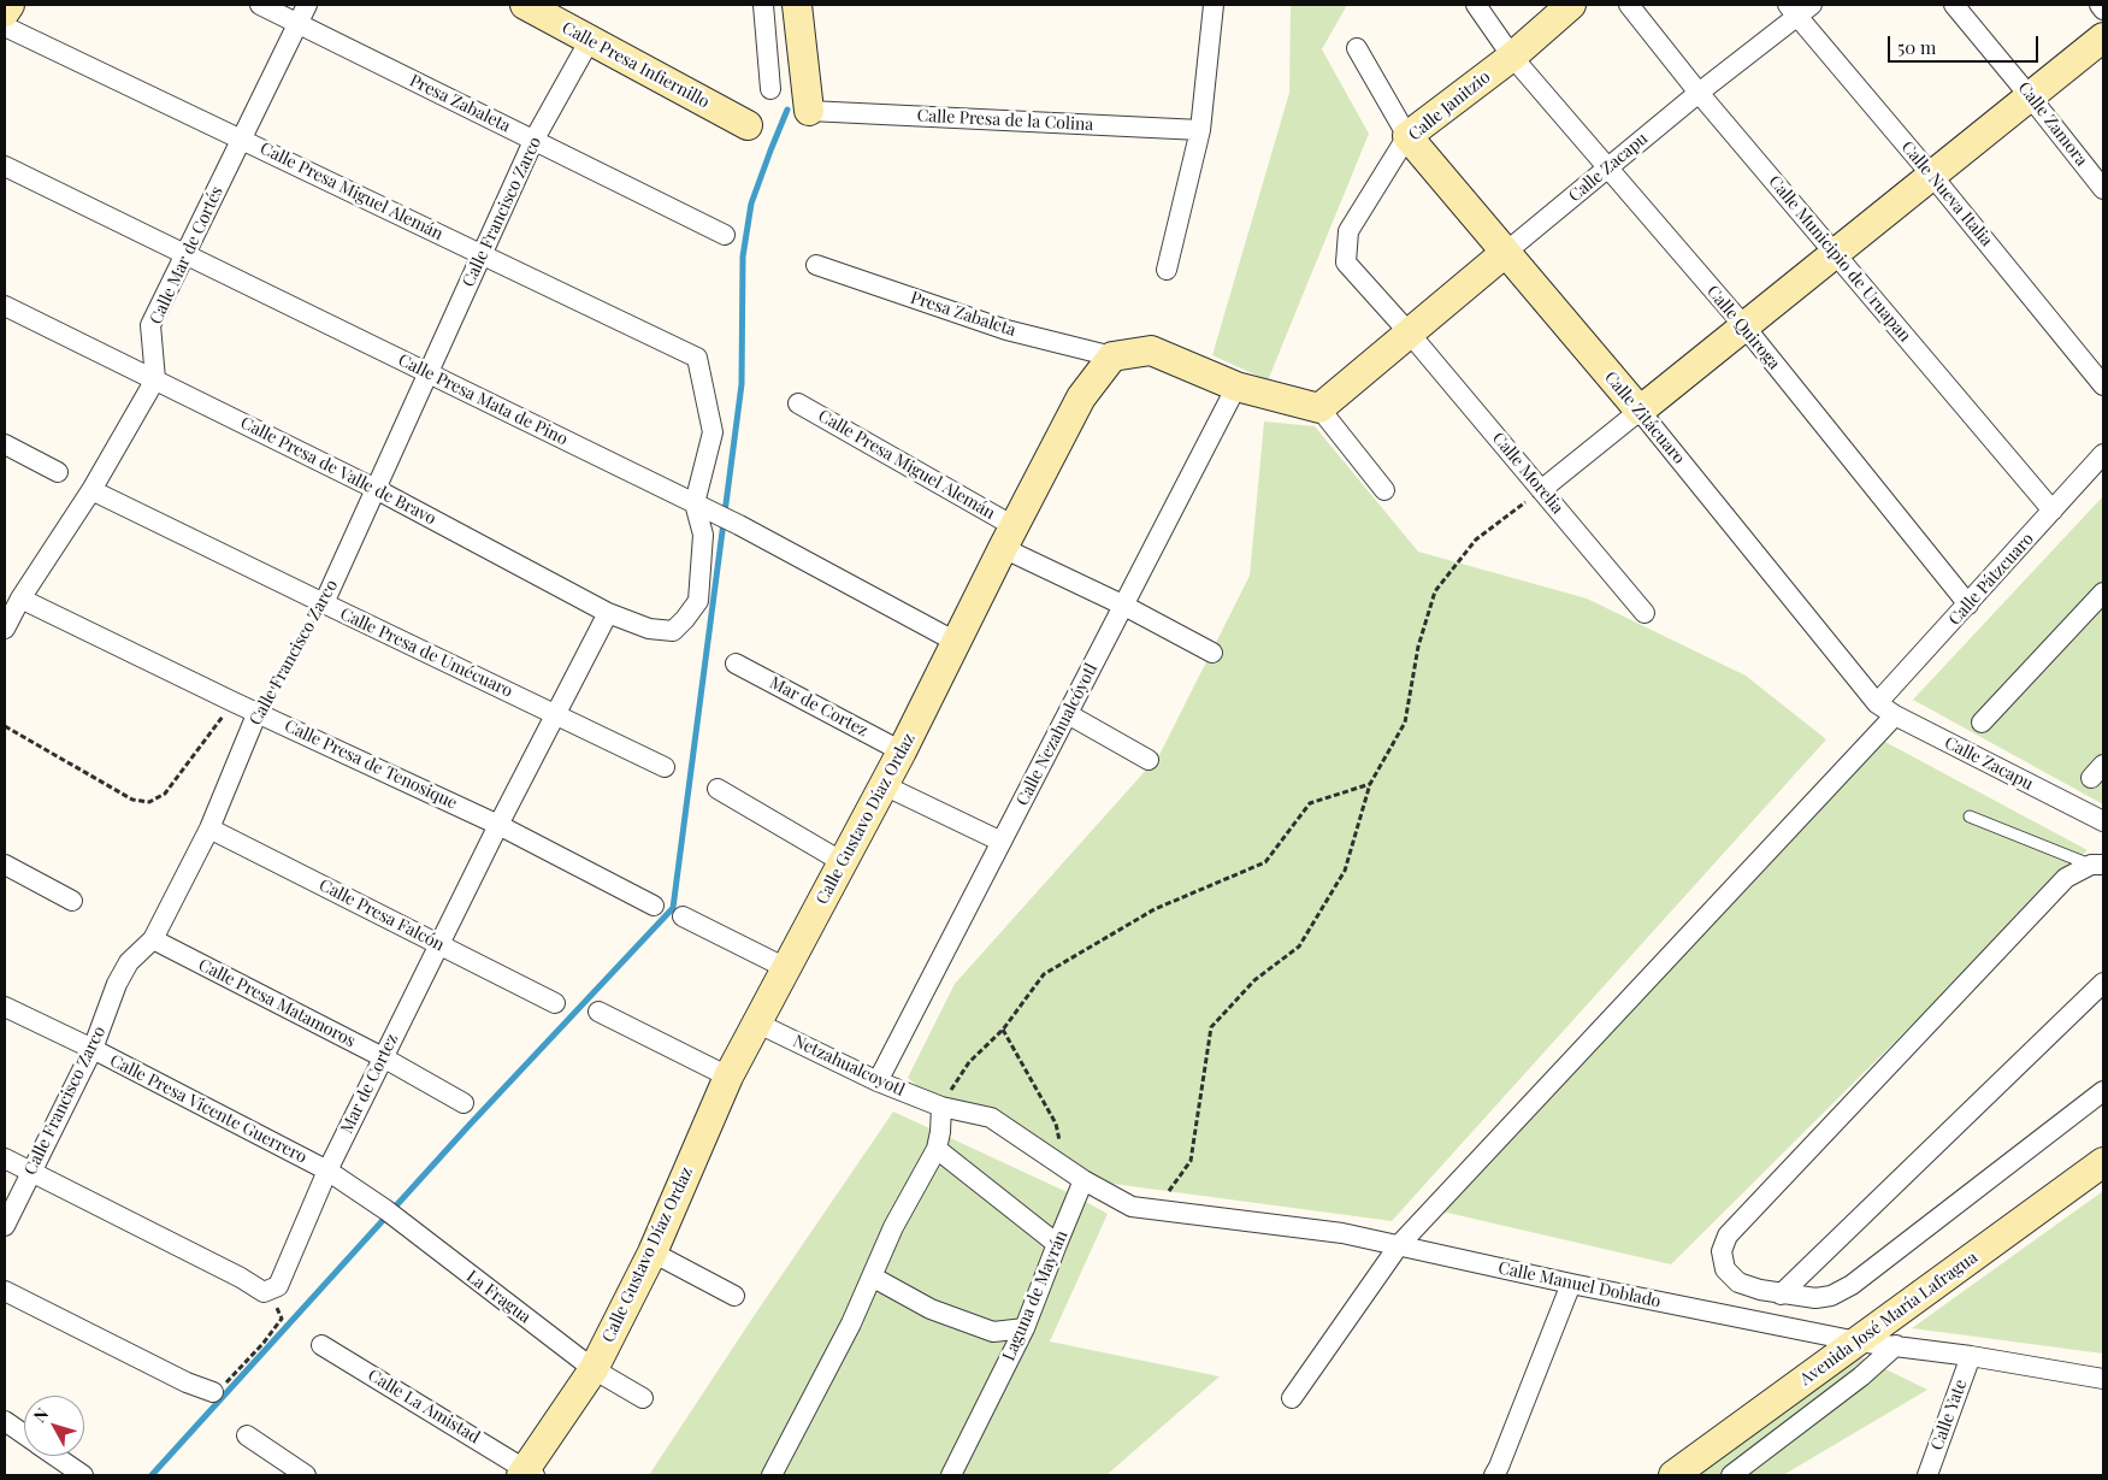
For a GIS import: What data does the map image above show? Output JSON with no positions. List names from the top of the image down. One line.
{"streets":{"street":["Calle Presa Infiernillo","Presa Zabaleta","Calle Janitzio","Calle Presa de la Colina","Calle Zamora","Calle Zacapu","Calle Presa Miguel Alemán","Calle Nueva Italia","Calle Francisco Zarco","Calle Mar de Cortés","Calle Municipio de Uruapan","Calle Quiroga","Calle Presa Mata de Pino","Calle Zitácuaro","Calle Presa de Valle de Bravo","Calle Morelia","Calle Pátzcuaro","Calle Presa de Umécuaro","Mar de Cortez","Calle Nezahualcóyotl","Calle Presa de Tenosique","Calle Gustavo Díaz Ordaz","Calle Presa Falcón","Calle Presa Matamoros","Netzahualcoyotl","Calle Presa Vicente Guerrero","Calle Manuel Doblado","Laguna de Mayrán","La Fragua","Avenida José María Lafragua","Calle La Amistad","Calle Yate"]},"crossings":[["Calle Presa Infiernillo","Calle Francisco Zarco"],["Presa Zabaleta","Calle Francisco Zarco"],["Presa Zabaleta","Calle Mar de Cortés"],["Presa Zabaleta","Calle Gustavo Díaz Ordaz"],["Calle Janitzio","Calle Quiroga"],["Calle Janitzio","Calle Zitácuaro"],["Calle Janitzio","Calle Morelia"],["Calle Zacapu","Calle Nueva Italia"],["Calle Zacapu","Calle Municipio de Uruapan"],["Calle Zacapu","Calle Quiroga"],["Calle Zacapu","Calle Zitácuaro"],["Calle Zacapu","Calle Morelia"],["Calle Zacapu","Calle Pátzcuaro"],["Calle Presa Miguel Alemán","Calle Francisco Zarco"],["Calle Presa Miguel Alemán","Calle Mar de Cortés"],["Calle Presa Miguel Alemán","Calle Presa Mata de Pino"],["Calle Presa Miguel Alemán","Calle Presa de Valle de Bravo"],["Calle Presa Miguel Alemán","Calle Nezahualcóyotl"],["Calle Presa Miguel Alemán","Calle Gustavo Díaz Ordaz"],["Calle Francisco Zarco","Calle Presa Mata de Pino"],["Calle Francisco Zarco","Calle Presa de Valle de Bravo"],["Calle Francisco Zarco","Calle Presa de Umécuaro"],["Calle Francisco Zarco","Calle Presa de Tenosique"],["Calle Francisco Zarco","Calle Presa Falcón"],["Calle Francisco Zarco","Calle Presa Matamoros"],["Calle Francisco Zarco","Calle Presa Vicente Guerrero"],["Calle Mar de Cortés","Calle Presa Mata de Pino"],["Calle Mar de Cortés","Calle Presa de Valle de Bravo"],["Calle Municipio de Uruapan","Calle Pátzcuaro"],["Calle Quiroga","Calle Pátzcuaro"],["Calle Presa Mata de Pino","Calle Presa de Valle de Bravo"],["Calle Presa Mata de Pino","Calle Gustavo Díaz Ordaz"],["Calle Zitácuaro","Calle Pátzcuaro"],["Calle Presa de Valle de Bravo","Mar de Cortez"],["Calle Presa de Umécuaro","Mar de Cortez"],["Mar de Cortez","Calle Presa de Tenosique"],["Mar de Cortez","Calle Gustavo Díaz Ordaz"],["Mar de Cortez","Calle Presa Falcón"],["Mar de Cortez","Calle Presa Matamoros"],["Mar de Cortez","Calle Presa Vicente Guerrero"],["Calle Nezahualcóyotl","Netzahualcoyotl"],["Calle Gustavo Díaz Ordaz","Netzahualcoyotl"],["Calle Gustavo Díaz Ordaz","La Fragua"],["Calle Gustavo Díaz Ordaz","Calle La Amistad"],["Netzahualcoyotl","Calle Manuel Doblado"],["Calle Presa Vicente Guerrero","La Fragua"],["Calle Manuel Doblado","Laguna de Mayrán"],["Calle Manuel Doblado","Avenida José María Lafragua"],["Calle Manuel Doblado","Calle Yate"]],"scale_bar":"50 m","north":"top left"}
